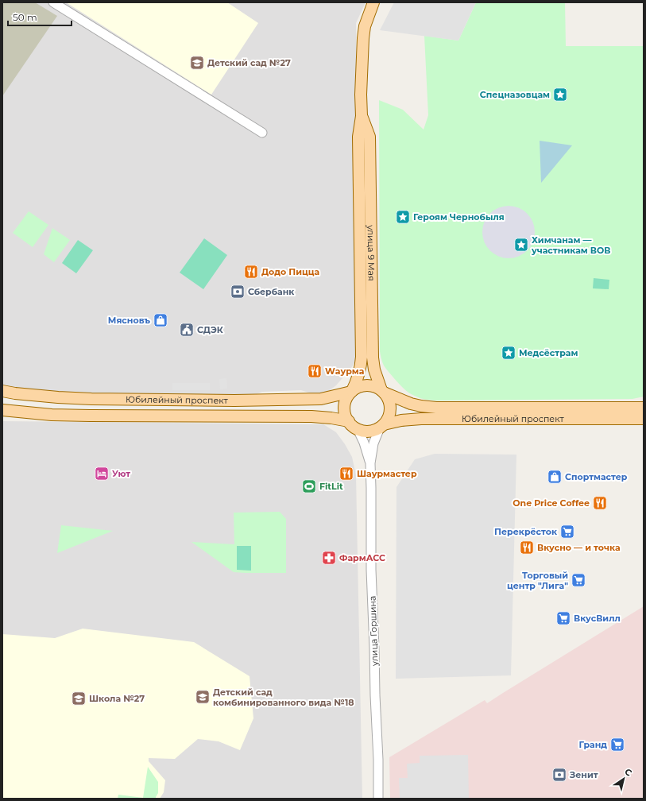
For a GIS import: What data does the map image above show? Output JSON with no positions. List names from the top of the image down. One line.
{"streets":{"main road":["улица 9 Мая","Юбилейный проспект"],"street":["улица Горшина"]},"crossings":[["улица 9 Мая","Юбилейный проспект"],["улица 9 Мая","улица Горшина"],["Юбилейный проспект","улица Горшина"]],"places":{"school or university":["Детский сад №27","Детский сад комбинированного вида №18","Школа №27"],"place":["Спецназовцам","Героям Чернобыля","Химчанам — участникам ВОВ","Медсёстрам"],"restaurant":["Додо Пицца","Wаурма","Шаурмастер","One Price Coffee","Вкусно — и точка"],"bank":["Сбербанк","Зенит"],"shop":["Мясновъ","Спортмастер"],"public building":["СДЭК"],"hotel":["Уют"],"sports":["FitLit"],"supermarket":["Перекрёсток","Торговый центр \"Лига\"","ВкусВилл","Гранд"],"pharmacy":["ФармАСС"]},"scale_bar":"50 m","north":"top right"}
